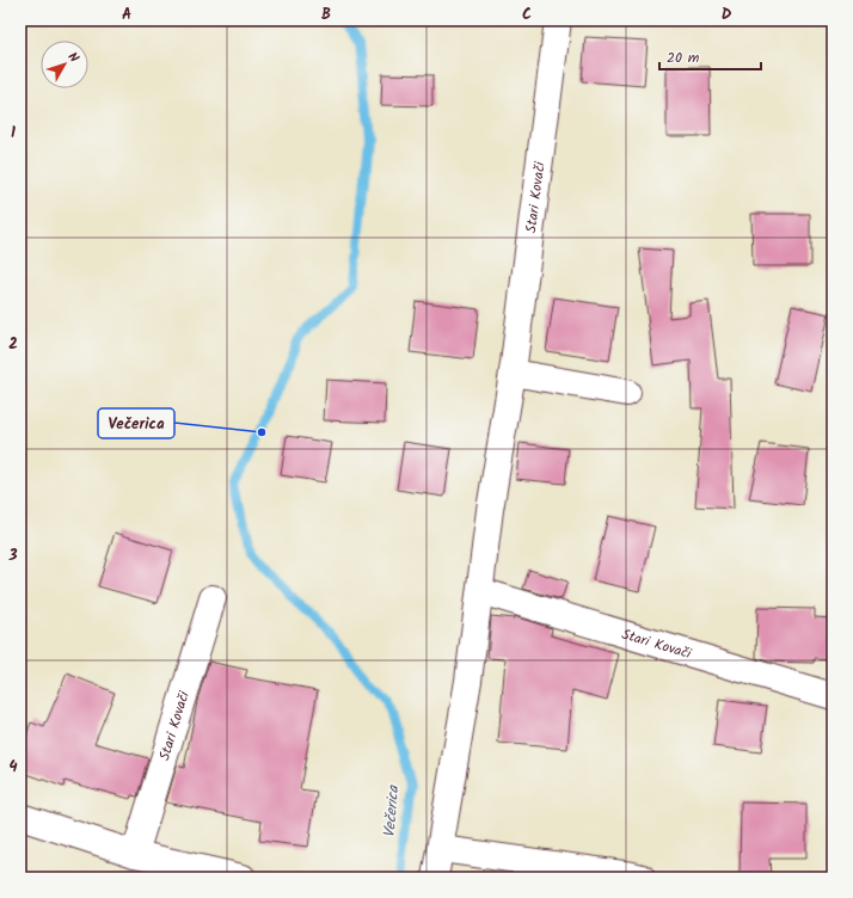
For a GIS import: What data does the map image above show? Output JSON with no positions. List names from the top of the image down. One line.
{"streets":{"street":["Stari Kovači"]},"water":["Večerica"],"places":["Večerica"],"scale_bar":"20 m","north":"top right","grid":{"columns":["A","B","C","D"],"rows":["1","2","3","4"]}}
